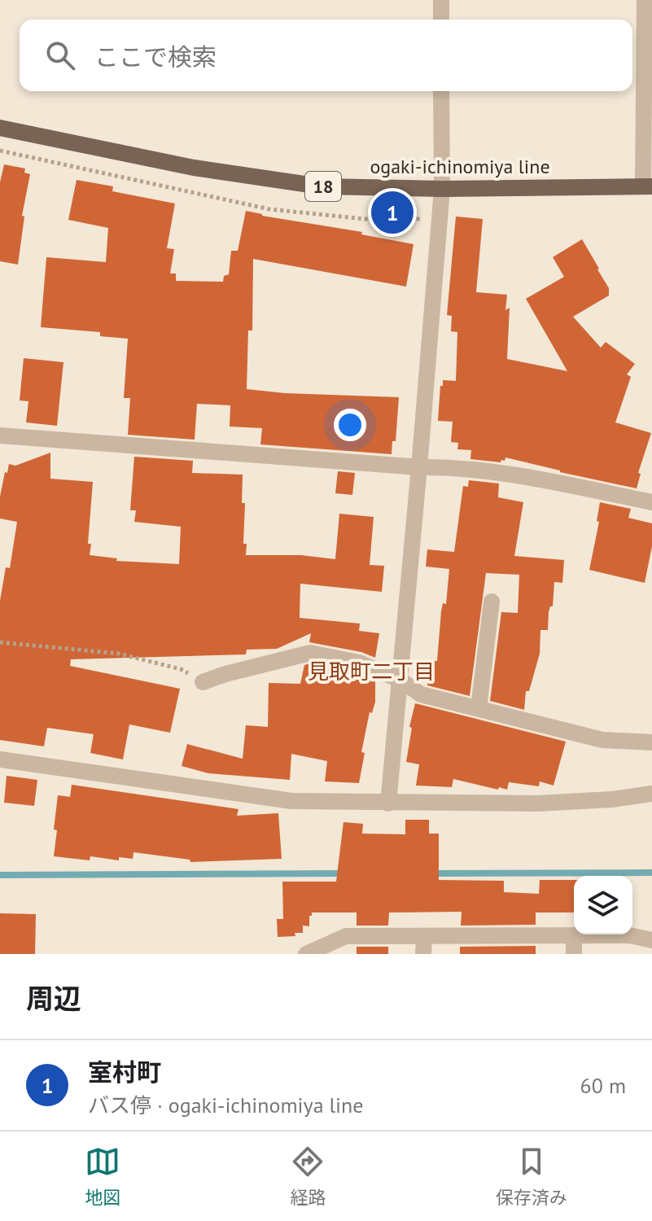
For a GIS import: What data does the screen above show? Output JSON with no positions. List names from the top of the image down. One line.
{"streets":{"main road":["ogaki-ichinomiya line","18"]},"districts":["見取町二丁目"],"page":{"search":"ここで検索","pins":"1","heading":"周辺","list":[{"mark":"1","name":"室村町","note":"バス停 · ogaki-ichinomiya line","value":"60 m"}],"nav":["地図","経路","保存済み"]}}
